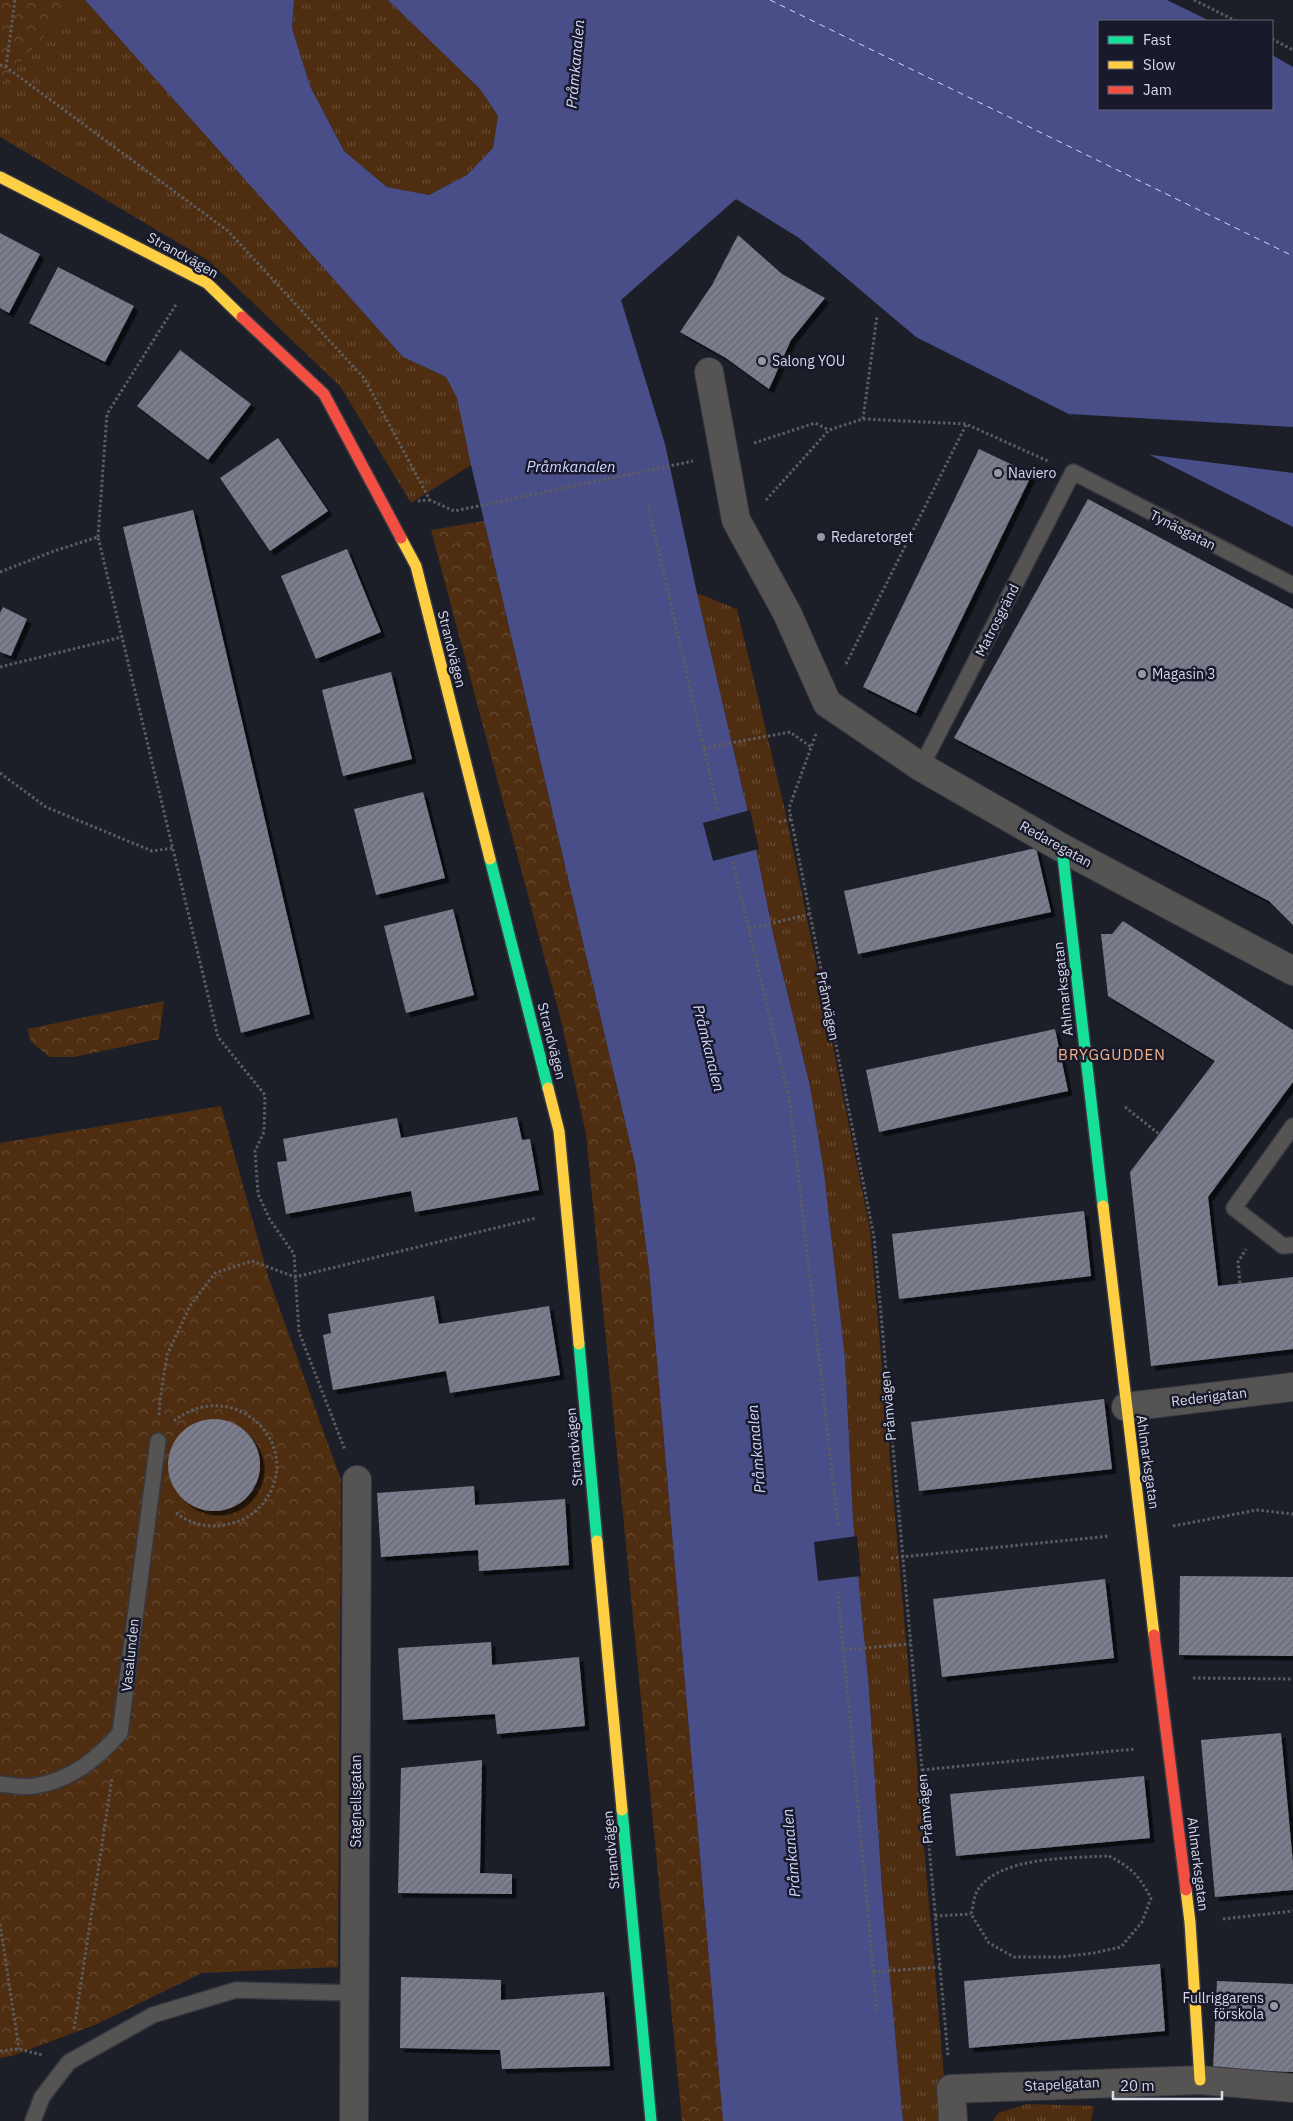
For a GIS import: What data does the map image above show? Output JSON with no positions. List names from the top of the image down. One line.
{"streets":{"street":["Strandvägen","Redaregatan","Ahlmarksgatan","Rederigatan","Stagnellsgatan","Stapelgatan"],"lane":["Tynäsgatan","Matrosgränd","Vasalunden"],"path":["Pråmvägen"]},"crossings":[["Tynäsgatan","Matrosgränd"],["Matrosgränd","Redaregatan"],["Redaregatan","Ahlmarksgatan"],["Redaregatan","Pråmvägen"],["Ahlmarksgatan","Rederigatan"],["Ahlmarksgatan","Stapelgatan"],["Pråmvägen","Stapelgatan"]],"districts":["BRYGGUDDEN"],"water":["Pråmkanalen"],"places":["Salong YOU","Naviero","Redaretorget","Magasin 3","Fullriggarens förskola"],"legend":["Fast","Slow","Jam"],"scale_bar":"20 m"}
